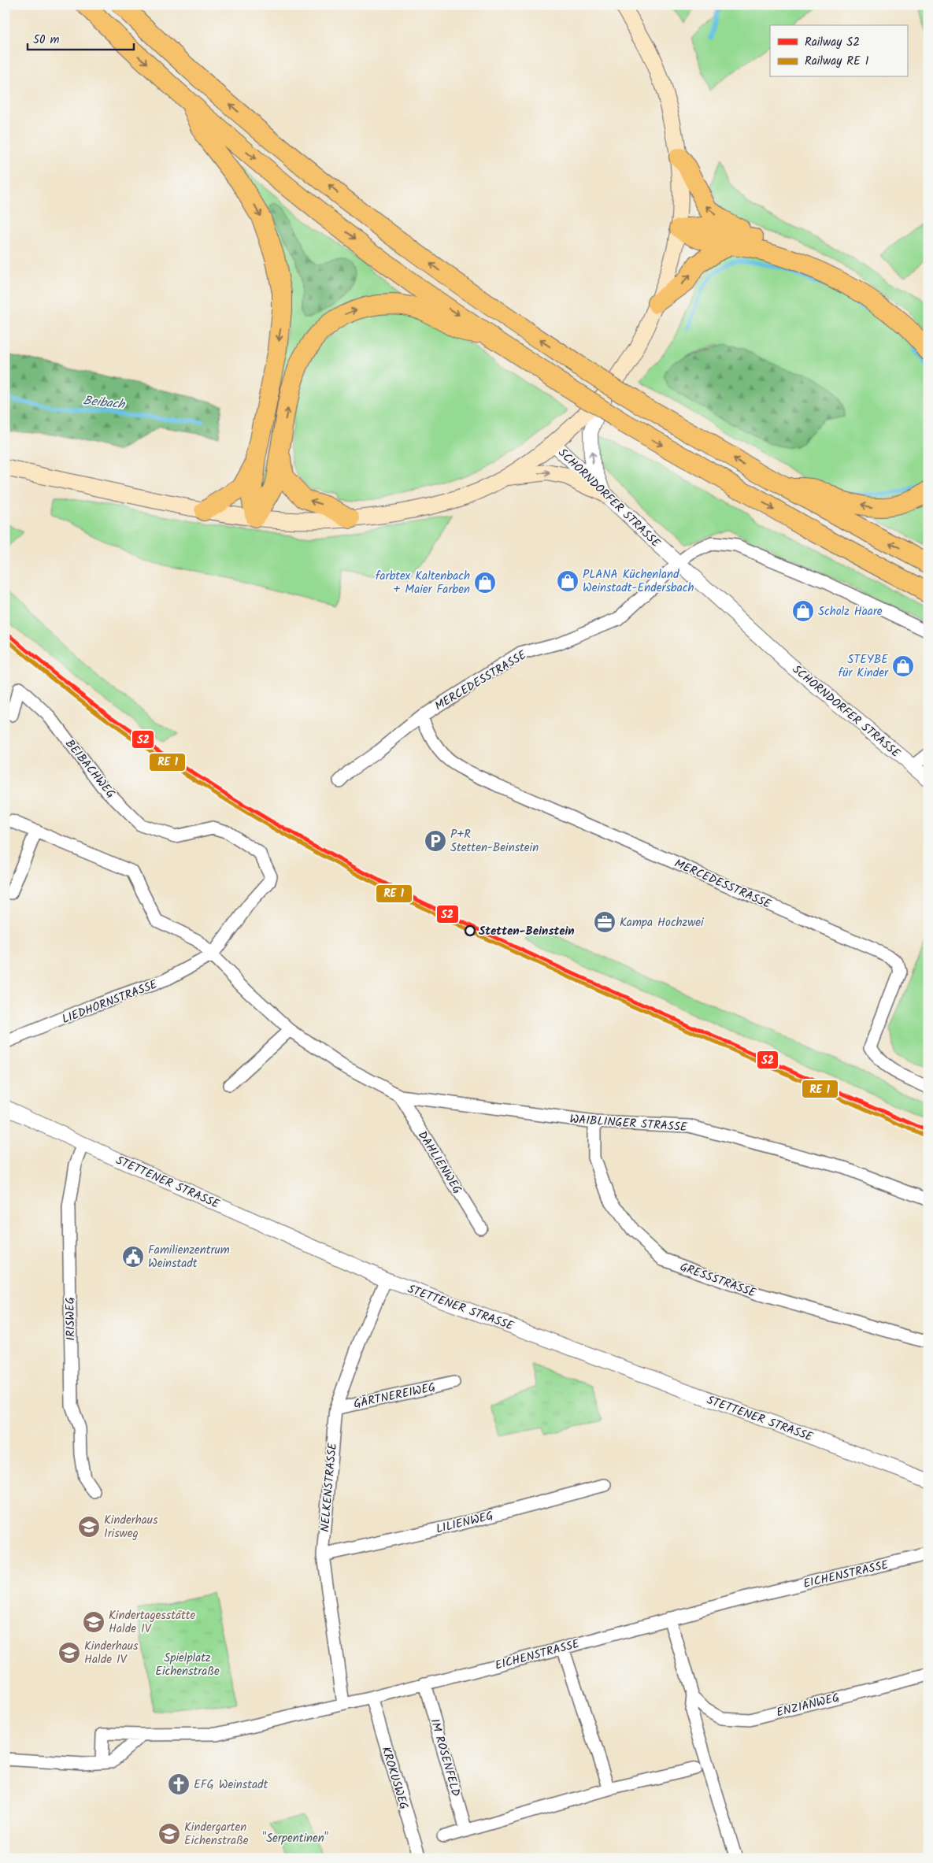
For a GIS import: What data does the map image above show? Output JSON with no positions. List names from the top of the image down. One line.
{"streets":{"main road":["SCHORNDORFER STRASSE"],"street":["MERCEDESSTRASSE","BEIBACHWEG","LIEDHORNSTRASSE","WAIBLINGER STRASSE","DAHLIENWEG","STETTENER STRASSE","GRESSSTRASSE","IRISWEG","GÄRTNEREIWEG","NELKENSTRASSE","LILIENWEG","EICHENSTRASSE","ENZIANWEG","IM ROSENFELD","KROKUSWEG"]},"crossings":[["SCHORNDORFER STRASSE","MERCEDESSTRASSE"],["BEIBACHWEG","LIEDHORNSTRASSE"],["LIEDHORNSTRASSE","WAIBLINGER STRASSE"],["WAIBLINGER STRASSE","DAHLIENWEG"],["WAIBLINGER STRASSE","GRESSSTRASSE"],["STETTENER STRASSE","IRISWEG"],["STETTENER STRASSE","NELKENSTRASSE"],["GÄRTNEREIWEG","NELKENSTRASSE"],["NELKENSTRASSE","LILIENWEG"],["NELKENSTRASSE","EICHENSTRASSE"],["EICHENSTRASSE","IM ROSENFELD"],["EICHENSTRASSE","KROKUSWEG"]],"water":["Beibach"],"parks":["Spielplatz Eichenstraße","\"Serpentinen\""],"places":{"shop":["PLANA Küchenland Weinstadt-Endersbach","farbtex Kaltenbach + Maier Farben","Scholz Haare","STEYBE für Kinder"],"parking":["P+R Stetten-Beinstein"],"office":["Kampa Hochzwei"],"other":["Stetten-Beinstein"],"public building":["Familienzentrum Weinstadt"],"school or university":["Kinderhaus Irisweg","Kindertagesstätte Halde IV","Kinderhaus Halde IV","Kindergarten Eichenstraße"],"church":["EFG Weinstadt"]},"lines":["rail line S2"],"legend":["Railway S2","Railway RE 1"],"scale_bar":"50 m"}
